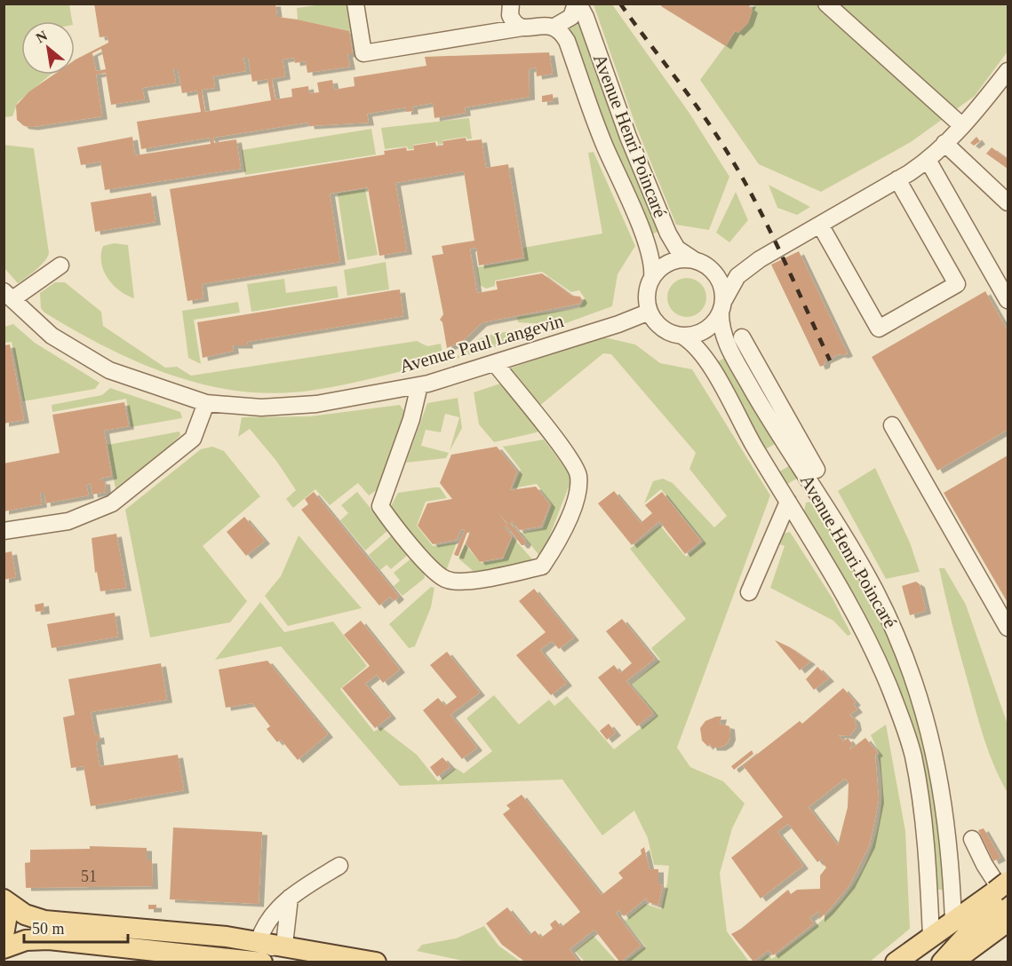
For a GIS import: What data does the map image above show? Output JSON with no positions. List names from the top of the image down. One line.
{"streets":{"main road":["Avenue Henri Poincaré"],"street":["Avenue Paul Langevin"]},"crossings":[["Avenue Henri Poincaré","Avenue Paul Langevin"]],"house_numbers":["51"],"scale_bar":"50 m","north":"top left"}
